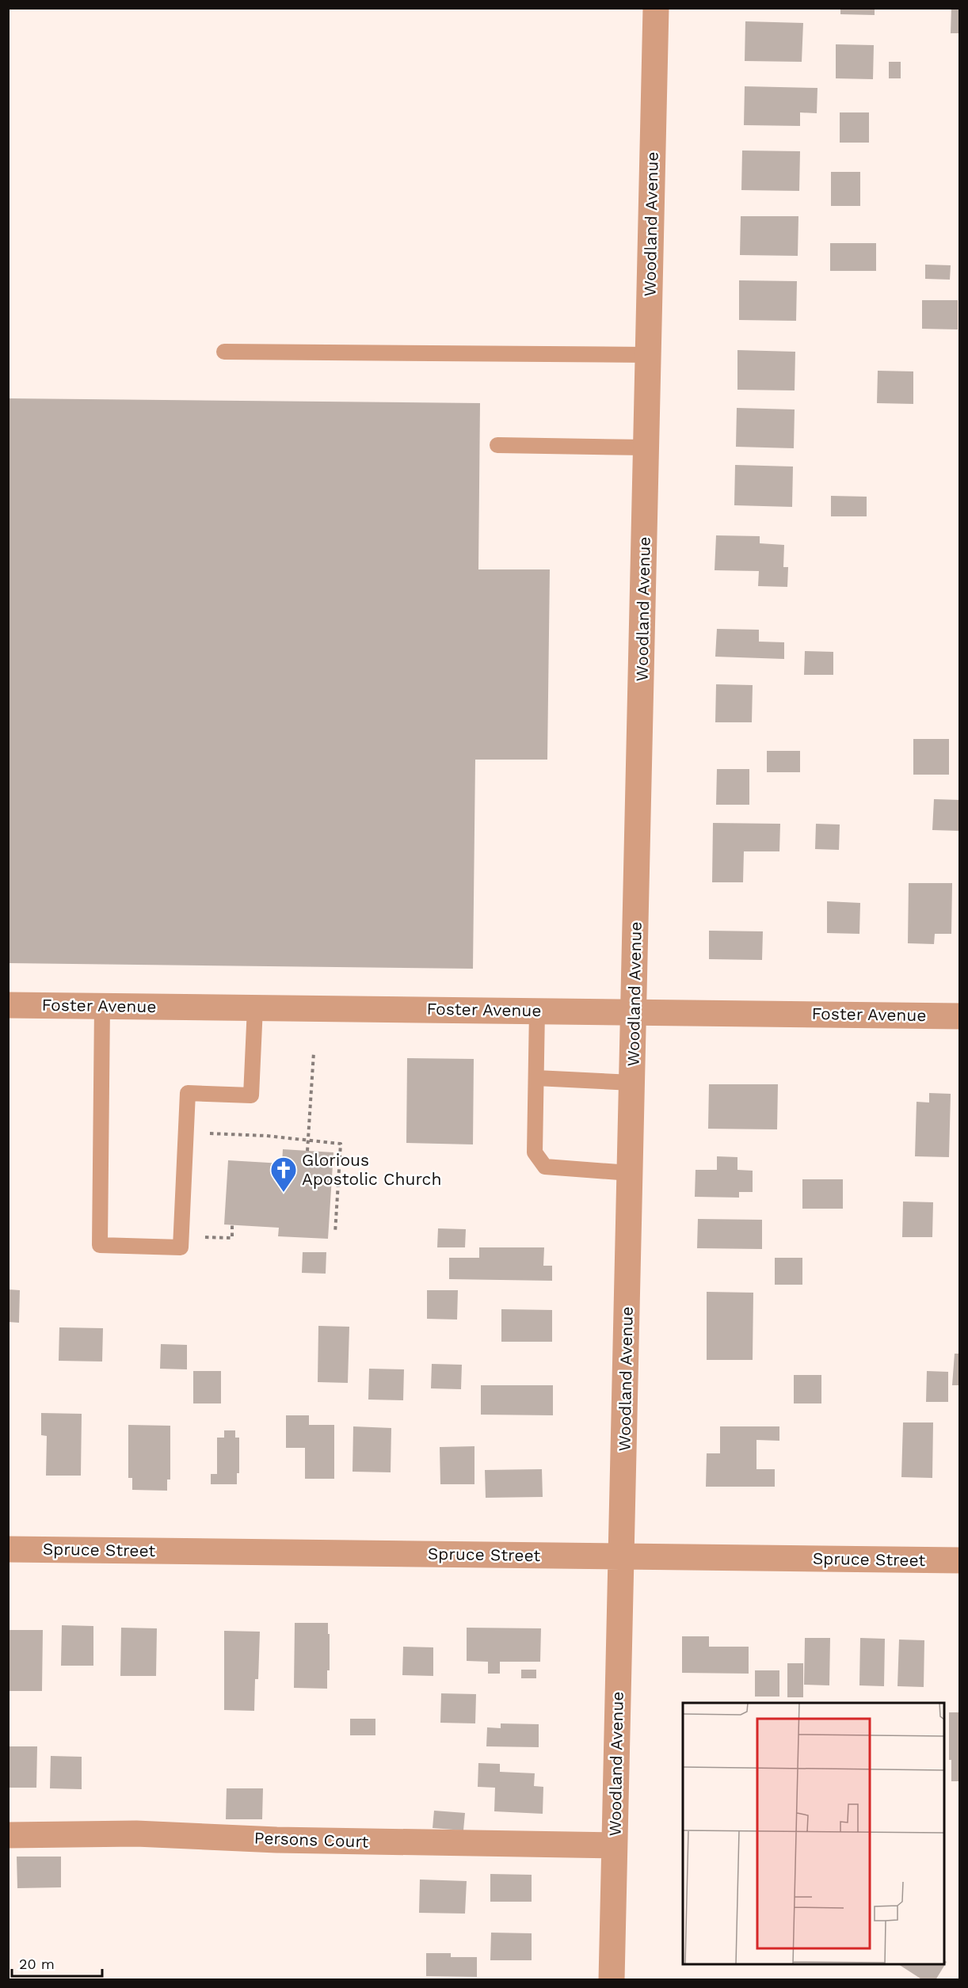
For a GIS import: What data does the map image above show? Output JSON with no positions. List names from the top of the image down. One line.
{"streets":{"street":["Woodland Avenue","Foster Avenue","Spruce Street","Persons Court"]},"crossings":[["Woodland Avenue","Foster Avenue"],["Woodland Avenue","Spruce Street"],["Woodland Avenue","Persons Court"]],"places":{"church":["Glorious Apostolic Church"]},"scale_bar":"20 m"}
